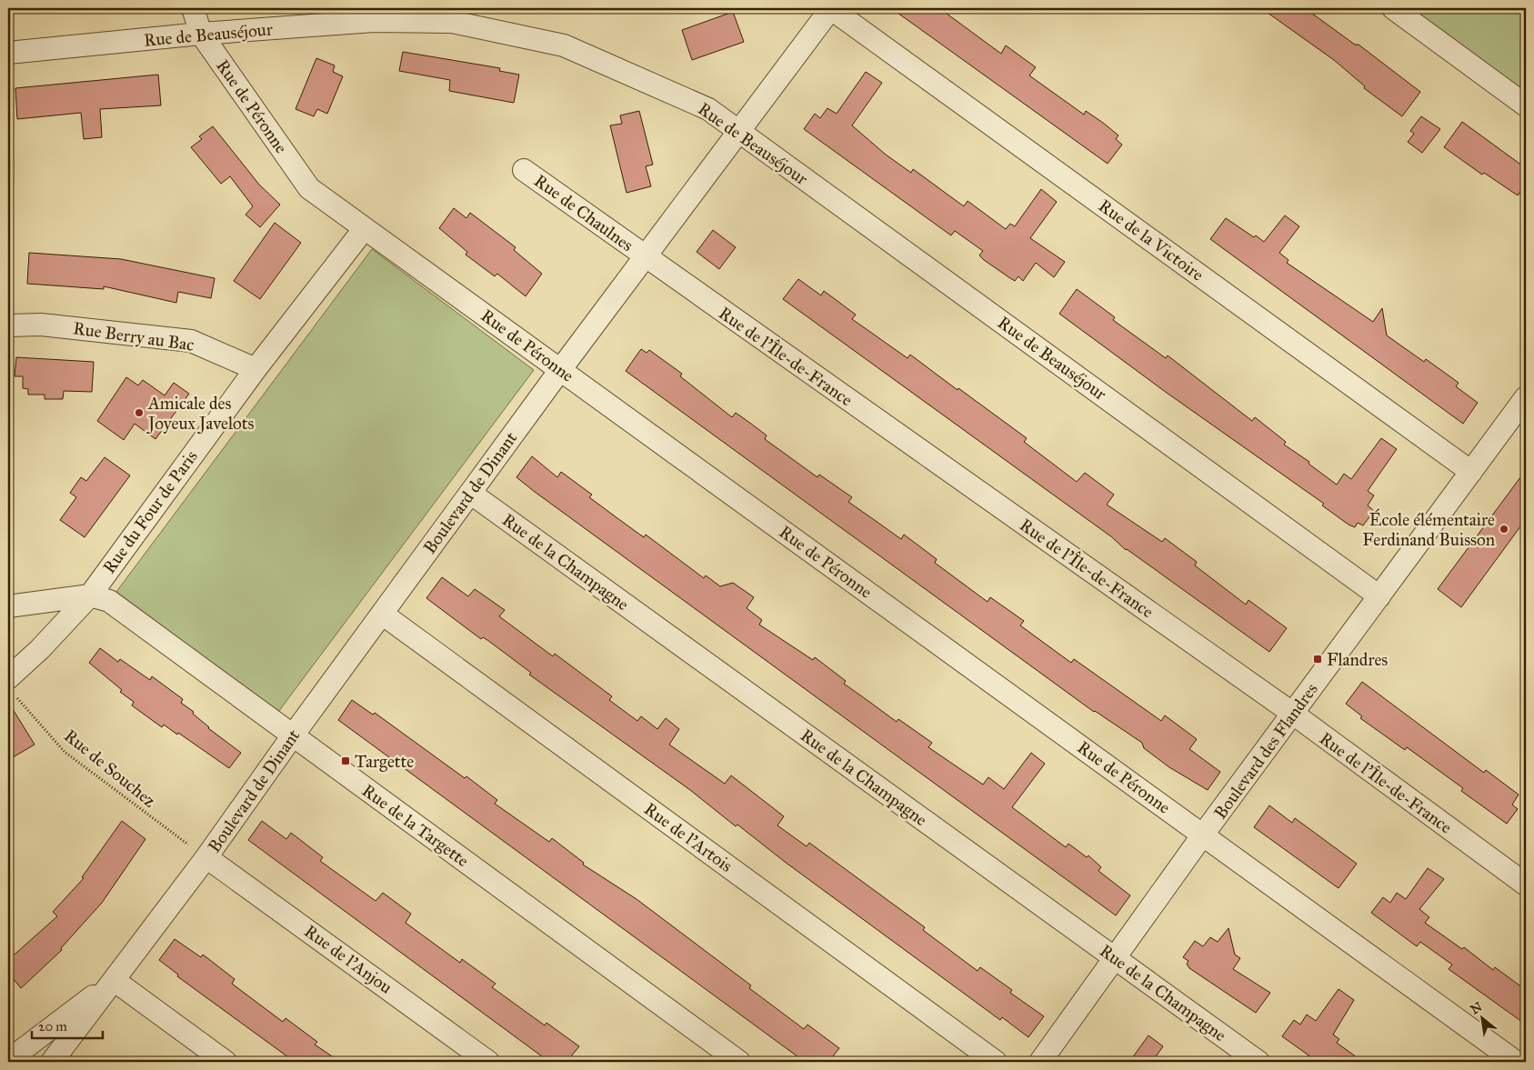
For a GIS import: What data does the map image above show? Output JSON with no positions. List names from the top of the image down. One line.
{"streets":{"street":["Rue de Beauséjour","Rue de Péronne","Rue de Chaulnes","Rue de la Victoire","Rue Berry au Bac","Rue de l'Île-de-France","Boulevard de Dinant","Rue du Four de Paris","Rue de la Champagne","Boulevard des Flandres","Rue de la Targette","Rue de l'Artois","Rue de l'Anjou"],"path":["Rue de Souchez"]},"crossings":[["Rue de Beauséjour","Rue de Péronne"],["Rue de Beauséjour","Boulevard de Dinant"],["Rue de Beauséjour","Boulevard des Flandres"],["Rue de Péronne","Boulevard de Dinant"],["Rue de Péronne","Rue du Four de Paris"],["Rue de Péronne","Boulevard des Flandres"],["Rue de Chaulnes","Rue de l'Île-de-France"],["Rue de Chaulnes","Boulevard de Dinant"],["Rue de la Victoire","Boulevard de Dinant"],["Rue de la Victoire","Boulevard des Flandres"],["Rue Berry au Bac","Rue du Four de Paris"],["Rue de l'Île-de-France","Boulevard de Dinant"],["Rue de l'Île-de-France","Boulevard des Flandres"],["Boulevard de Dinant","Rue de la Champagne"],["Boulevard de Dinant","Rue de Souchez"],["Boulevard de Dinant","Rue de la Targette"],["Boulevard de Dinant","Rue de l'Artois"],["Boulevard de Dinant","Rue de l'Anjou"],["Rue du Four de Paris","Rue de Souchez"],["Rue du Four de Paris","Rue de la Targette"],["Rue de la Champagne","Boulevard des Flandres"],["Rue de Souchez","Rue de l'Anjou"]],"places":{"other":["Amicale des Joyeux Javelots","École élémentaire Ferdinand Buisson"],"transit":["Flandres","Targette"]},"scale_bar":"20 m","north":"top left"}
